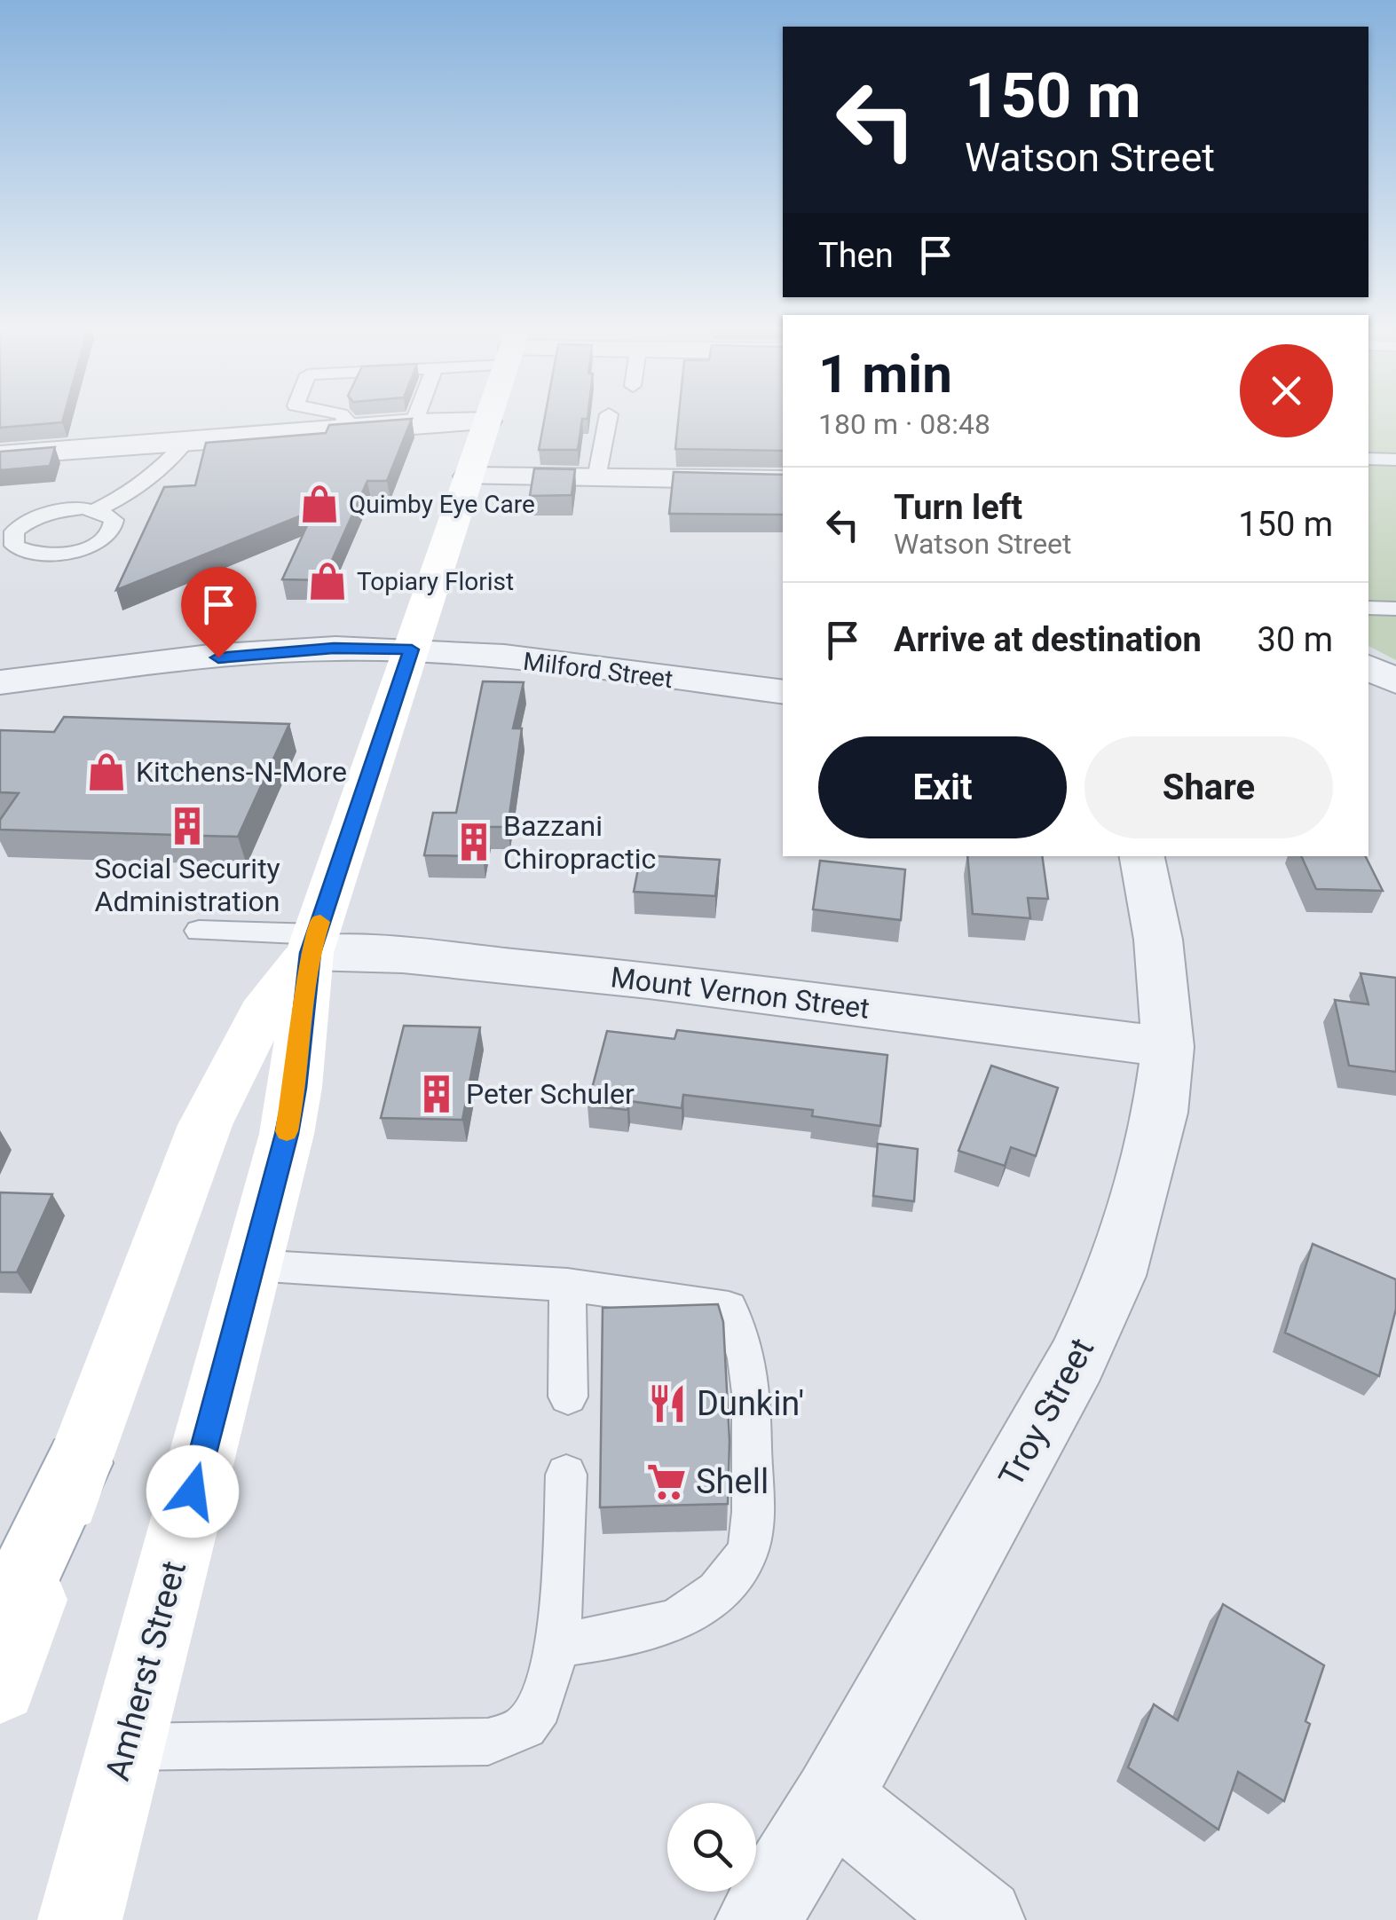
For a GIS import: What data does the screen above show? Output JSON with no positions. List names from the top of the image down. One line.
{"streets":{"main road":["Amherst Street"],"street":["Milford Street","Mount Vernon Street","Troy Street"]},"crossings":[["Milford Street","Amherst Street"],["Mount Vernon Street","Troy Street"],["Mount Vernon Street","Amherst Street"]],"places":{"shop":["Quimby Eye Care","Topiary Florist","Kitchens-N-More"],"building":["Social Security Administration","Bazzani Chiropractic","Peter Schuler"],"restaurant":["Dunkin'"],"supermarket":["Shell"]},"page":{"turn":["150 m","Watson Street"],"then":"Then","heading":["1 min","180 m · 08:48"],"list":[{"name":"Turn left","note":"Watson Street","value":"150 m"},{"name":"Arrive at destination","value":"30 m"}],"buttons":["Exit","Share"]}}
